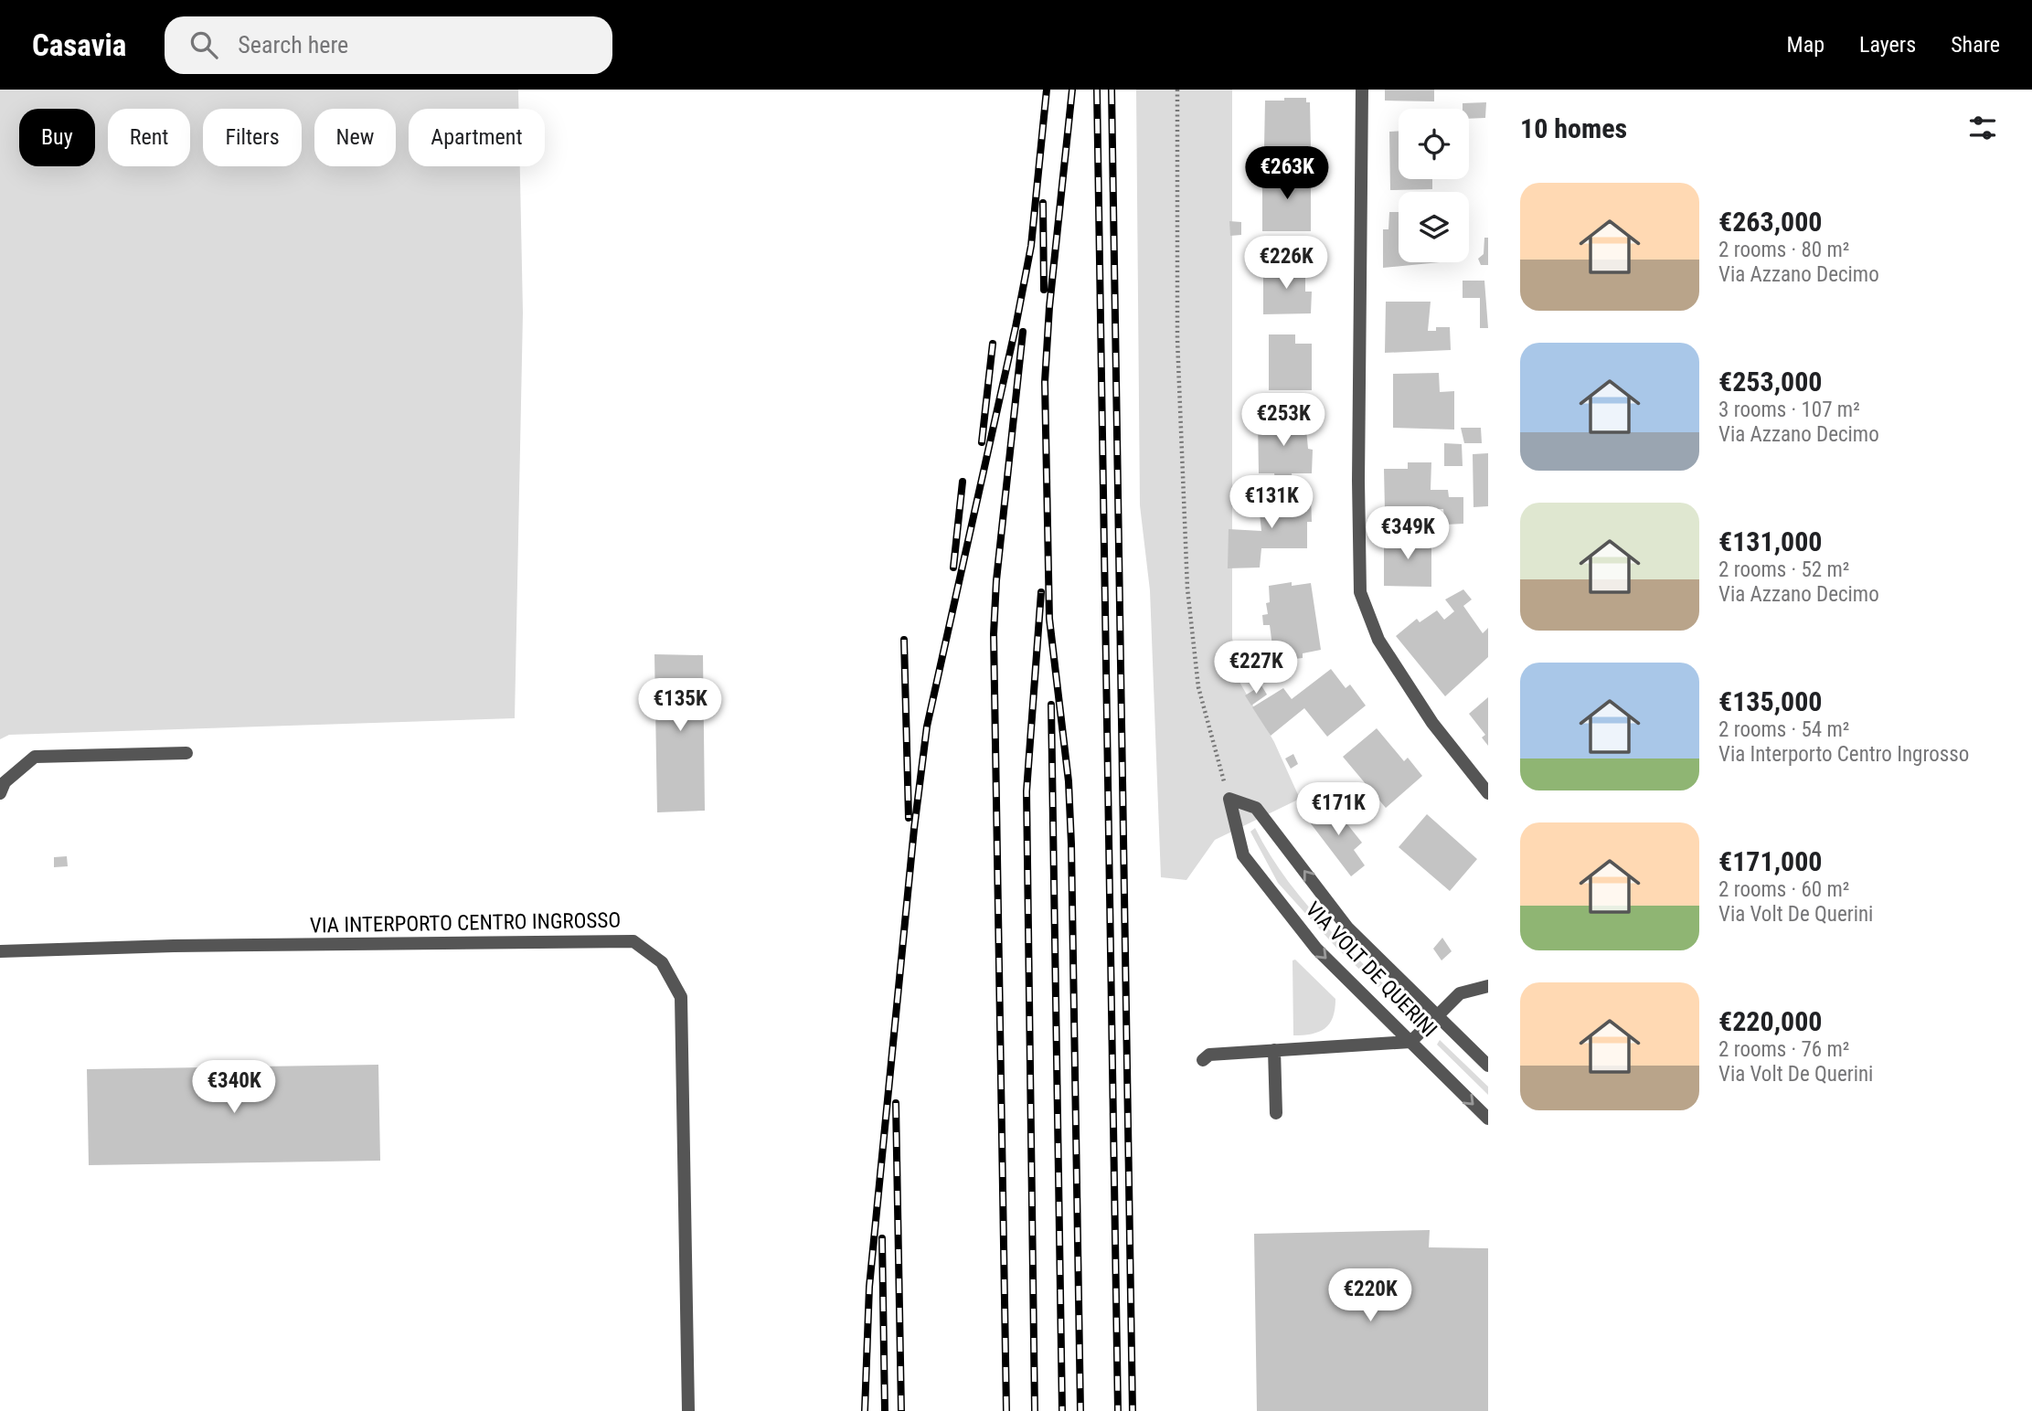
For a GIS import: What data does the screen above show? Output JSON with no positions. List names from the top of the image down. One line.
{"streets":{"street":["VIA INTERPORTO CENTRO INGROSSO","VIA VOLT DE QUERINI"]},"page":{"header":"Casavia","search":"Search here","nav":["Map","Layers","Share"],"heading":"10 homes","chip":["Buy","Rent","Filters","New","Apartment"],"price":["€263K","€226K","€253K","€131K","€349K","€227K","€135K","€171K","€340K","€220K"],"list":[{"name":"€263,000","note":"2 rooms · 80 m² · Via Azzano Decimo"},{"name":"€253,000","note":"3 rooms · 107 m² · Via Azzano Decimo"},{"name":"€131,000","note":"2 rooms · 52 m² · Via Azzano Decimo"},{"name":"€135,000","note":"2 rooms · 54 m² · Via Interporto Centro Ingrosso"},{"name":"€171,000","note":"2 rooms · 60 m² · Via Volt De Querini"},{"name":"€220,000","note":"2 rooms · 76 m² · Via Volt De Querini"}]}}
